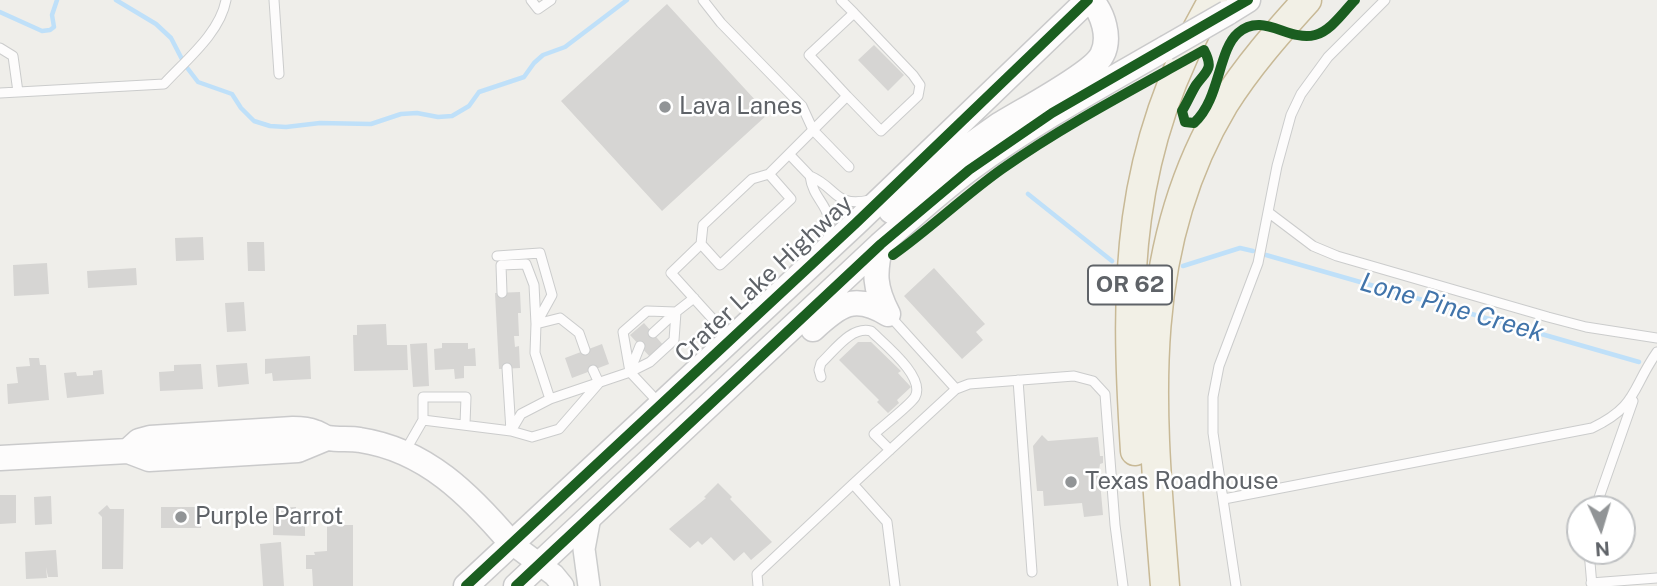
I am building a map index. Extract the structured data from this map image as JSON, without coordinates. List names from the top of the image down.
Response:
{
  "streets": {
    "highway": ["OR 62"],
    "main road": ["Crater Lake Highway"]
  },
  "water": ["Lone Pine Creek"],
  "places": ["Lava Lanes", "Texas Roadhouse", "Purple Parrot"],
  "north": "bottom"
}
